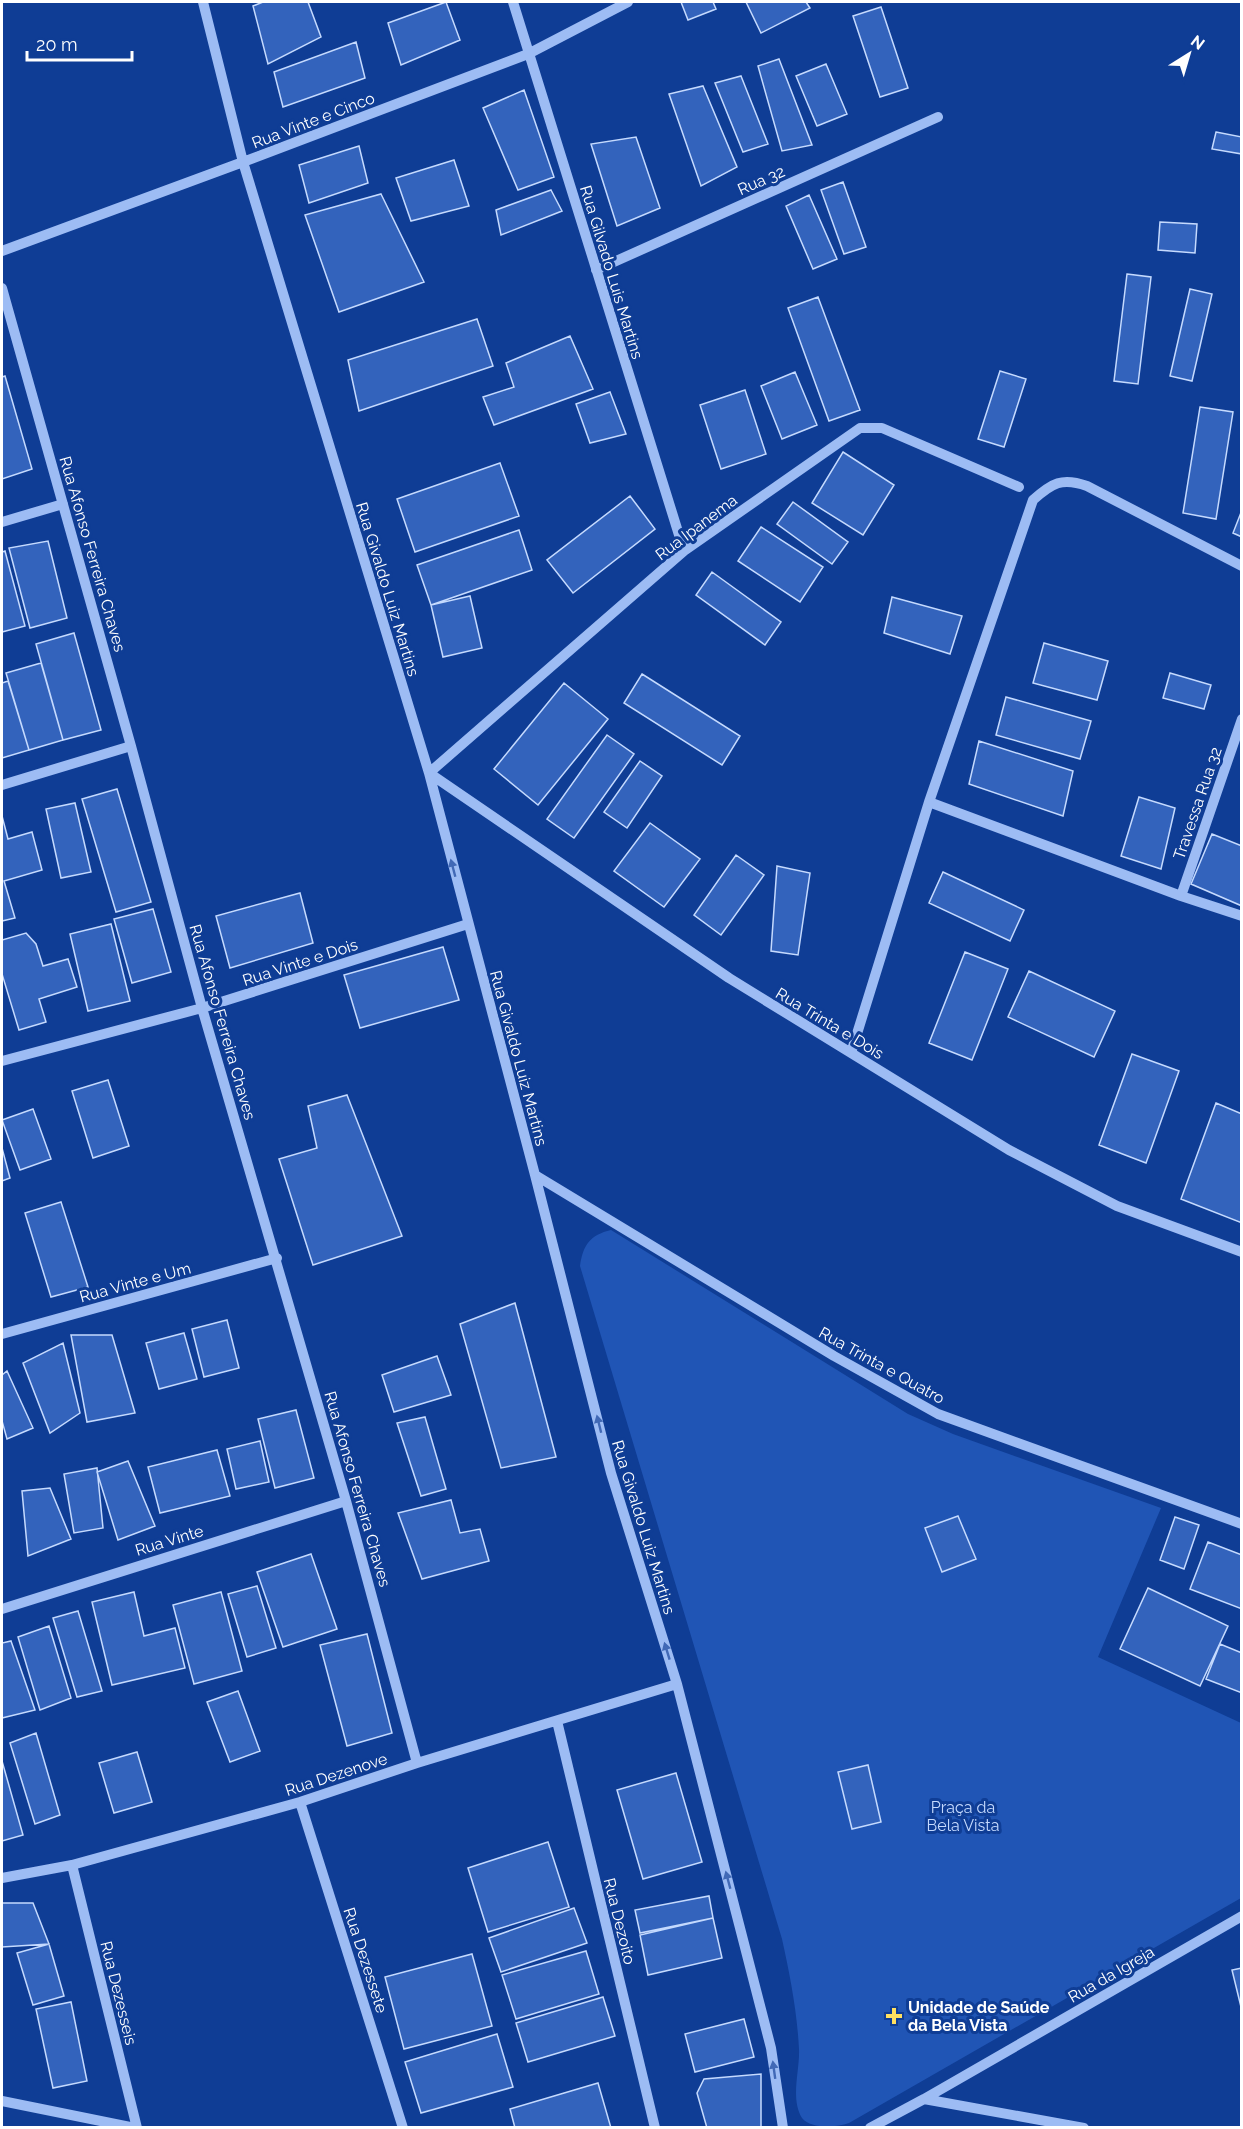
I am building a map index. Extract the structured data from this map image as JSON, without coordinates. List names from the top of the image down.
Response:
{
  "streets": {
    "street": [
      "Rua Vinte e Cinco",
      "Rua 32",
      "Rua Gilvado Luis Martins",
      "Rua Ipanema",
      "Rua Afonso Ferreira Chaves",
      "Rua Givaldo Luiz Martins",
      "Travessa Rua 32",
      "Rua Vinte e Dois",
      "Rua Trinta e Dois",
      "Rua Vinte e Um",
      "Rua Trinta e Quatro",
      "Rua Vinte",
      "Rua Dezenove",
      "Rua Dezoito",
      "Rua Dezessete",
      "Rua da Igreja",
      "Rua Dezesseis"
    ]
  },
  "crossings": [
    ["Rua Vinte e Cinco", "Rua Gilvado Luis Martins"],
    ["Rua Vinte e Cinco", "Rua Givaldo Luiz Martins"],
    ["Rua 32", "Rua Gilvado Luis Martins"],
    ["Rua Gilvado Luis Martins", "Rua Ipanema"],
    ["Rua Ipanema", "Rua Givaldo Luiz Martins"],
    ["Rua Ipanema", "Rua Trinta e Dois"],
    ["Rua Afonso Ferreira Chaves", "Rua Vinte e Dois"],
    ["Rua Afonso Ferreira Chaves", "Rua Vinte e Um"],
    ["Rua Afonso Ferreira Chaves", "Rua Vinte"],
    ["Rua Afonso Ferreira Chaves", "Rua Dezenove"],
    ["Rua Givaldo Luiz Martins", "Rua Vinte e Dois"],
    ["Rua Givaldo Luiz Martins", "Rua Trinta e Dois"],
    ["Rua Givaldo Luiz Martins", "Rua Trinta e Quatro"],
    ["Rua Givaldo Luiz Martins", "Rua Dezenove"],
    ["Rua Dezenove", "Rua Dezoito"],
    ["Rua Dezenove", "Rua Dezessete"],
    ["Rua Dezenove", "Rua Dezesseis"]
  ],
  "one_way": ["Rua Givaldo Luiz Martins"],
  "parks": ["Praça da Bela Vista"],
  "places": {
    "health": ["Unidade de Saúde da Bela Vista"]
  },
  "scale_bar": "20 m",
  "north": "top right"
}
